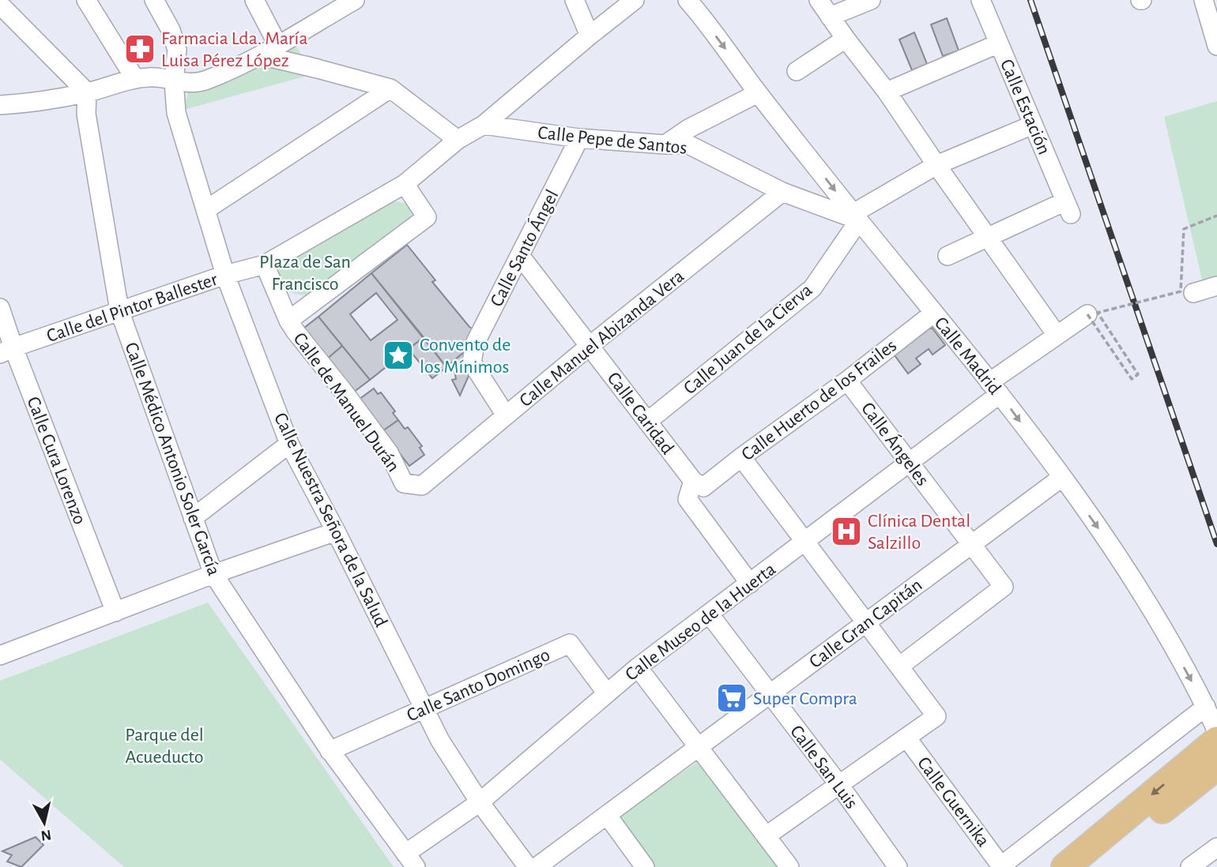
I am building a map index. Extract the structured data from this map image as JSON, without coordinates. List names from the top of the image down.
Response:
{
  "streets": {
    "street": [
      "Calle Estación",
      "Calle Pepe de Santos",
      "Calle Santo Ángel",
      "Calle del Pintor Ballester",
      "Calle Manuel Abizanda Vera",
      "Calle Juan de la Cierva",
      "Calle Madrid",
      "Calle Huerto de los Frailes",
      "Calle de Manuel Durán",
      "Calle Caridad",
      "Calle Ángeles",
      "Calle Médico Antonio Soler García",
      "Calle Cura Lorenzo",
      "Calle Nuestra Señora de la Salud",
      "Calle Museo de la Huerta",
      "Calle Gran Capitán",
      "Calle Santo Domingo",
      "Calle San Luis",
      "Calle Guernika"
    ]
  },
  "crossings": [
    ["Calle Pepe de Santos", "Calle Santo Ángel"],
    ["Calle Pepe de Santos", "Calle Manuel Abizanda Vera"],
    ["Calle Pepe de Santos", "Calle Juan de la Cierva"],
    ["Calle Pepe de Santos", "Calle Madrid"],
    ["Calle Santo Ángel", "Calle Manuel Abizanda Vera"],
    ["Calle Santo Ángel", "Calle Caridad"],
    ["Calle del Pintor Ballester", "Calle de Manuel Durán"],
    ["Calle del Pintor Ballester", "Calle Médico Antonio Soler García"],
    ["Calle del Pintor Ballester", "Calle Cura Lorenzo"],
    ["Calle del Pintor Ballester", "Calle Nuestra Señora de la Salud"],
    ["Calle Manuel Abizanda Vera", "Calle de Manuel Durán"],
    ["Calle Manuel Abizanda Vera", "Calle Caridad"],
    ["Calle Juan de la Cierva", "Calle Madrid"],
    ["Calle Juan de la Cierva", "Calle Caridad"],
    ["Calle Madrid", "Calle Huerto de los Frailes"],
    ["Calle Madrid", "Calle Museo de la Huerta"],
    ["Calle Madrid", "Calle Gran Capitán"],
    ["Calle Huerto de los Frailes", "Calle Caridad"],
    ["Calle Huerto de los Frailes", "Calle Ángeles"],
    ["Calle Ángeles", "Calle Museo de la Huerta"],
    ["Calle Ángeles", "Calle Gran Capitán"],
    ["Calle Médico Antonio Soler García", "Calle Museo de la Huerta"],
    ["Calle Médico Antonio Soler García", "Calle Santo Domingo"],
    ["Calle Nuestra Señora de la Salud", "Calle Museo de la Huerta"],
    ["Calle Nuestra Señora de la Salud", "Calle Santo Domingo"],
    ["Calle Museo de la Huerta", "Calle Santo Domingo"],
    ["Calle Museo de la Huerta", "Calle San Luis"],
    ["Calle Gran Capitán", "Calle San Luis"]
  ],
  "one_way": ["Calle Madrid"],
  "parks": ["Plaza de San Francisco", "Parque del Acueducto"],
  "places": {
    "pharmacy": ["Farmacia Lda. María Luisa Pérez López"],
    "place": ["Convento de los Mínimos"],
    "hospital": ["Clínica Dental Salzillo"],
    "supermarket": ["Super Compra"]
  },
  "north": "bottom"
}
